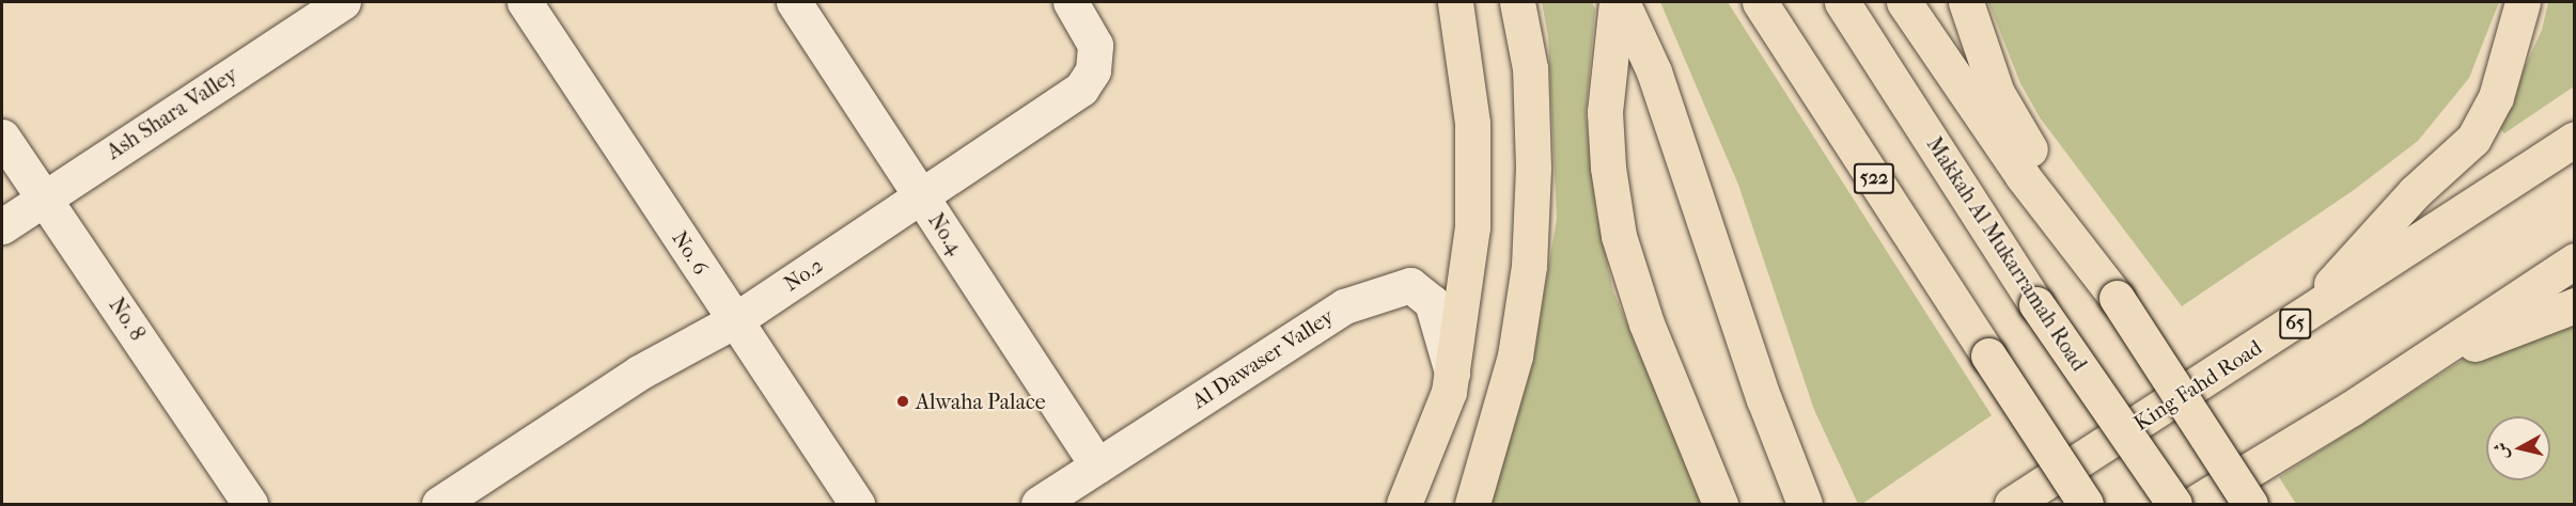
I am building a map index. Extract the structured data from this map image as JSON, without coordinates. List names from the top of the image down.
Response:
{
  "streets": {
    "main road": [
      "522",
      "Makkah Al Mukarramah Road",
      "65",
      "King Fahd Road"
    ],
    "street": [
      "Ash Shara Valley",
      "No.4",
      "No. 6",
      "No.2",
      "No. 8",
      "Al Dawaser Valley"
    ]
  },
  "crossings": [
    ["Ash Shara Valley", "No. 8"],
    ["No.4", "No.2"],
    ["No.4", "Al Dawaser Valley"],
    ["No. 6", "No.2"]
  ],
  "places": ["Alwaha Palace"],
  "north": "left"
}
